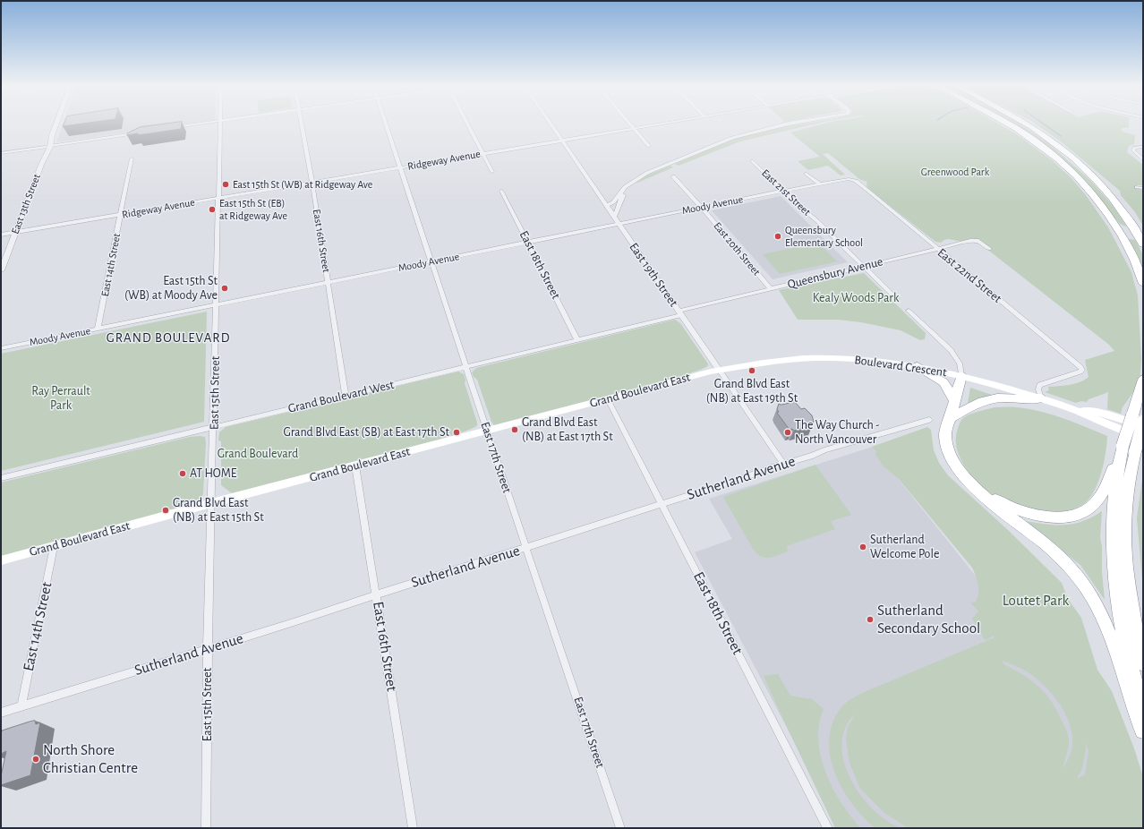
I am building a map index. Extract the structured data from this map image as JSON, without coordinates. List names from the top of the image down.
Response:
{
  "streets": {
    "main road": ["Boulevard Crescent", "Grand Boulevard East"],
    "street": [
      "Ridgeway Avenue",
      "East 21st Street",
      "East 13th Street",
      "Moody Avenue",
      "East 16th Street",
      "East 20th Street",
      "East 14th Street",
      "East 18th Street",
      "Queensbury Avenue",
      "East 19th Street",
      "East 22nd Street",
      "East 15th Street",
      "Grand Boulevard West",
      "East 17th Street",
      "Sutherland Avenue"
    ]
  },
  "crossings": [
    ["Ridgeway Avenue", "East 13th Street"],
    ["Ridgeway Avenue", "East 16th Street"],
    ["Ridgeway Avenue", "East 14th Street"],
    ["Ridgeway Avenue", "East 19th Street"],
    ["Ridgeway Avenue", "East 15th Street"],
    ["Ridgeway Avenue", "East 17th Street"],
    ["East 21st Street", "Moody Avenue"],
    ["East 21st Street", "Queensbury Avenue"],
    ["Moody Avenue", "East 16th Street"],
    ["Moody Avenue", "East 20th Street"],
    ["Moody Avenue", "East 14th Street"],
    ["Moody Avenue", "East 18th Street"],
    ["Moody Avenue", "East 19th Street"],
    ["Moody Avenue", "East 22nd Street"],
    ["Moody Avenue", "East 15th Street"],
    ["Moody Avenue", "East 17th Street"],
    ["East 16th Street", "Grand Boulevard East"],
    ["East 16th Street", "Grand Boulevard West"],
    ["East 16th Street", "Sutherland Avenue"],
    ["East 20th Street", "Queensbury Avenue"],
    ["East 14th Street", "Grand Boulevard East"],
    ["East 14th Street", "Sutherland Avenue"],
    ["East 18th Street", "Grand Boulevard East"],
    ["East 18th Street", "Grand Boulevard West"],
    ["East 18th Street", "Sutherland Avenue"],
    ["Queensbury Avenue", "East 19th Street"],
    ["Queensbury Avenue", "East 22nd Street"],
    ["Queensbury Avenue", "Grand Boulevard West"],
    ["East 19th Street", "Boulevard Crescent"],
    ["East 19th Street", "Grand Boulevard East"],
    ["East 19th Street", "Grand Boulevard West"],
    ["East 19th Street", "Sutherland Avenue"],
    ["East 22nd Street", "Boulevard Crescent"],
    ["Boulevard Crescent", "Grand Boulevard East"],
    ["Grand Boulevard East", "East 15th Street"],
    ["Grand Boulevard East", "East 17th Street"],
    ["East 15th Street", "Grand Boulevard West"],
    ["East 15th Street", "Sutherland Avenue"],
    ["Grand Boulevard West", "East 17th Street"],
    ["East 17th Street", "Sutherland Avenue"]
  ],
  "districts": ["GRAND BOULEVARD"],
  "parks": [
    "Greenwood Park",
    "Kealy Woods Park",
    "Ray Perrault Park",
    "Grand Boulevard",
    "Loutet Park"
  ],
  "places": [
    "East 15th St (WB) at Ridgeway Ave",
    "East 15th St (EB) at Ridgeway Ave",
    "Queensbury Elementary School",
    "East 15th St (WB) at Moody Ave",
    "Grand Blvd East (NB) at East 19th St",
    "Grand Blvd East (NB) at East 17th St",
    "Grand Blvd East (SB) at East 17th St",
    "The Way Church - North Vancouver",
    "AT HOME",
    "Grand Blvd East (NB) at East 15th St",
    "Sutherland Welcome Pole",
    "Sutherland Secondary School",
    "North Shore Christian Centre"
  ]
}
